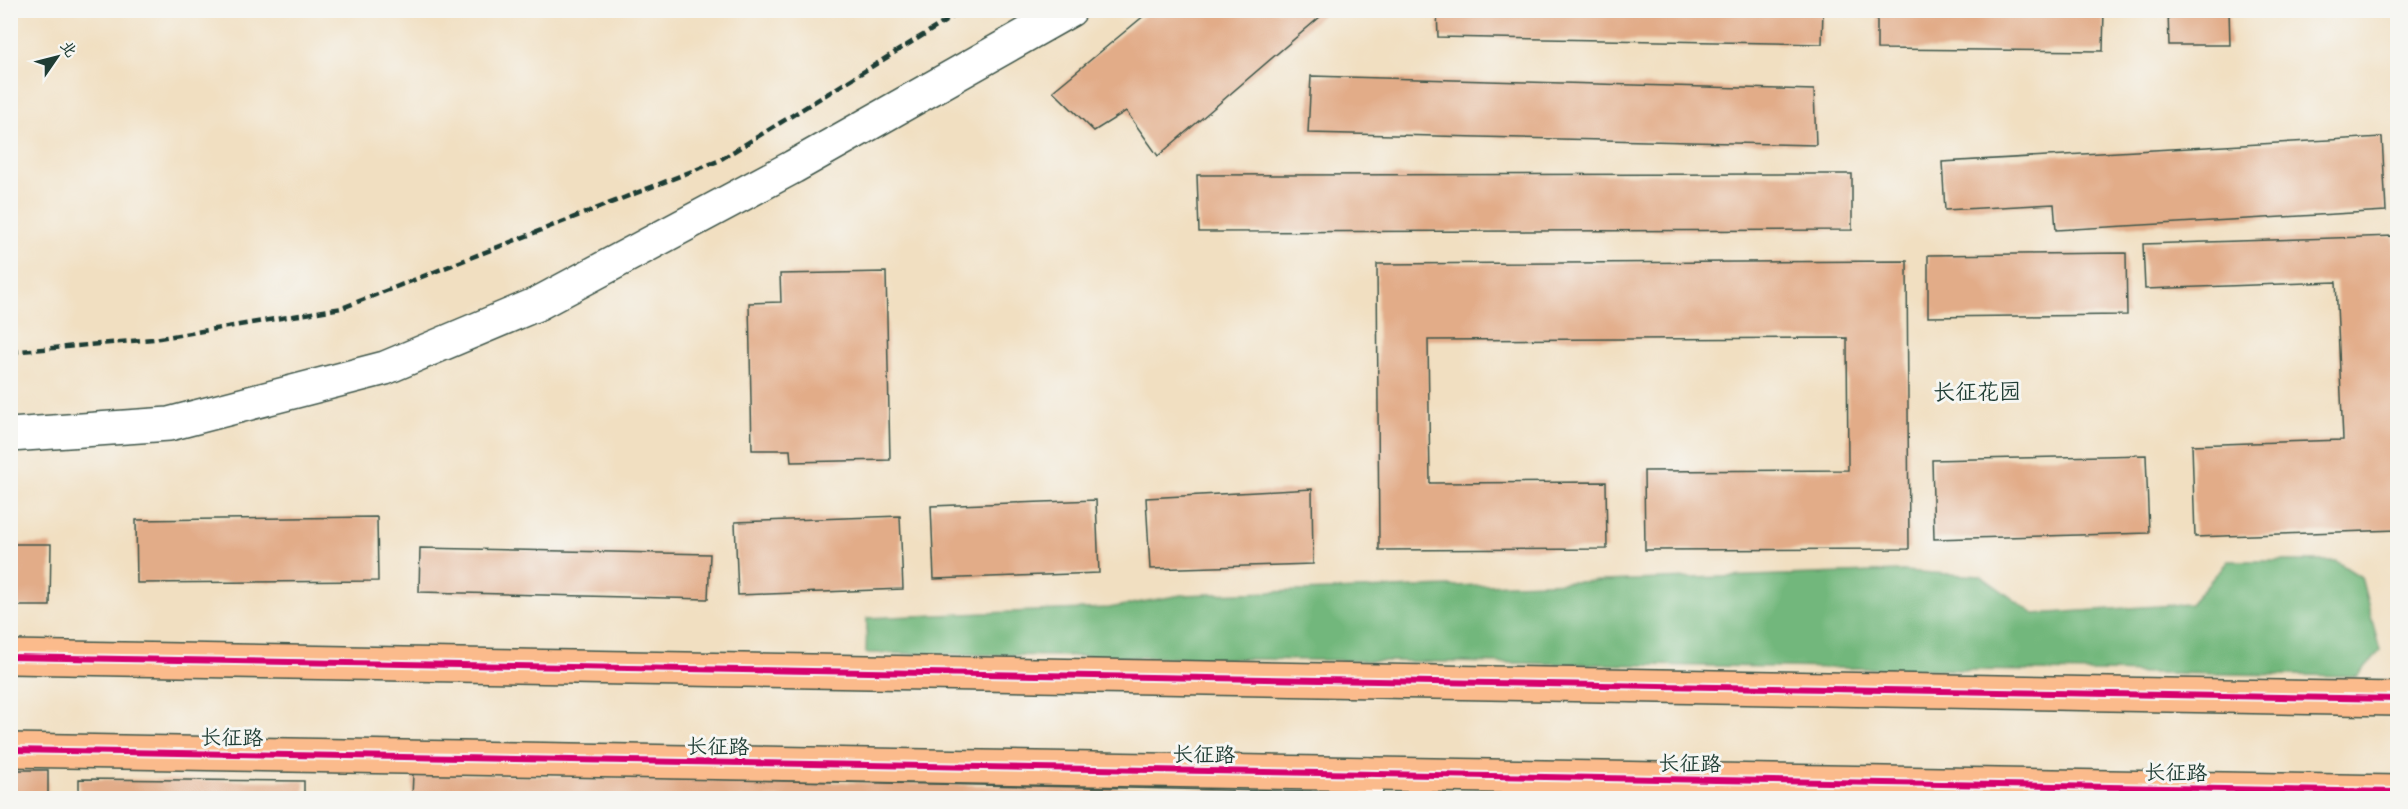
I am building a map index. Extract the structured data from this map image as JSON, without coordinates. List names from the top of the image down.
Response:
{
  "streets": {
    "main road": ["长征路"]
  },
  "districts": ["长征花园"],
  "north": "top right"
}
